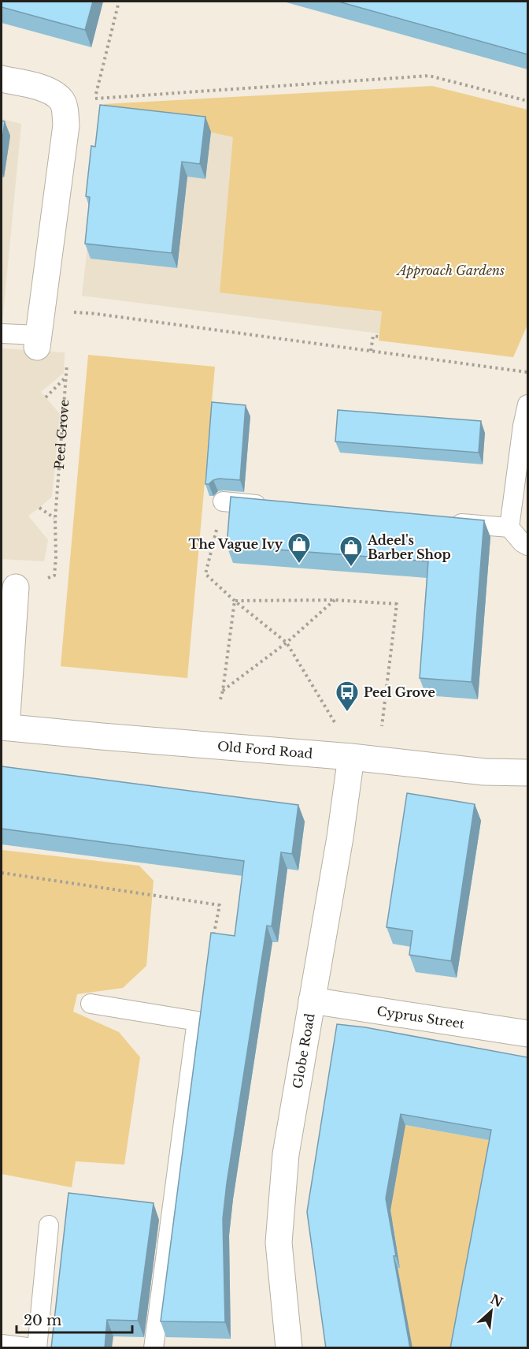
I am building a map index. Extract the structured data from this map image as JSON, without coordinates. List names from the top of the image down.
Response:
{
  "streets": {
    "street": ["Old Ford Road", "Cyprus Street", "Globe Road"],
    "path": ["Peel Grove"]
  },
  "crossings": [
    ["Old Ford Road", "Globe Road"],
    ["Cyprus Street", "Globe Road"]
  ],
  "parks": ["Approach Gardens"],
  "places": {
    "shop": ["The Vague Ivy", "Adeel's Barber Shop"],
    "bus stop": ["Peel Grove"]
  },
  "scale_bar": "20 m",
  "north": "top right"
}
